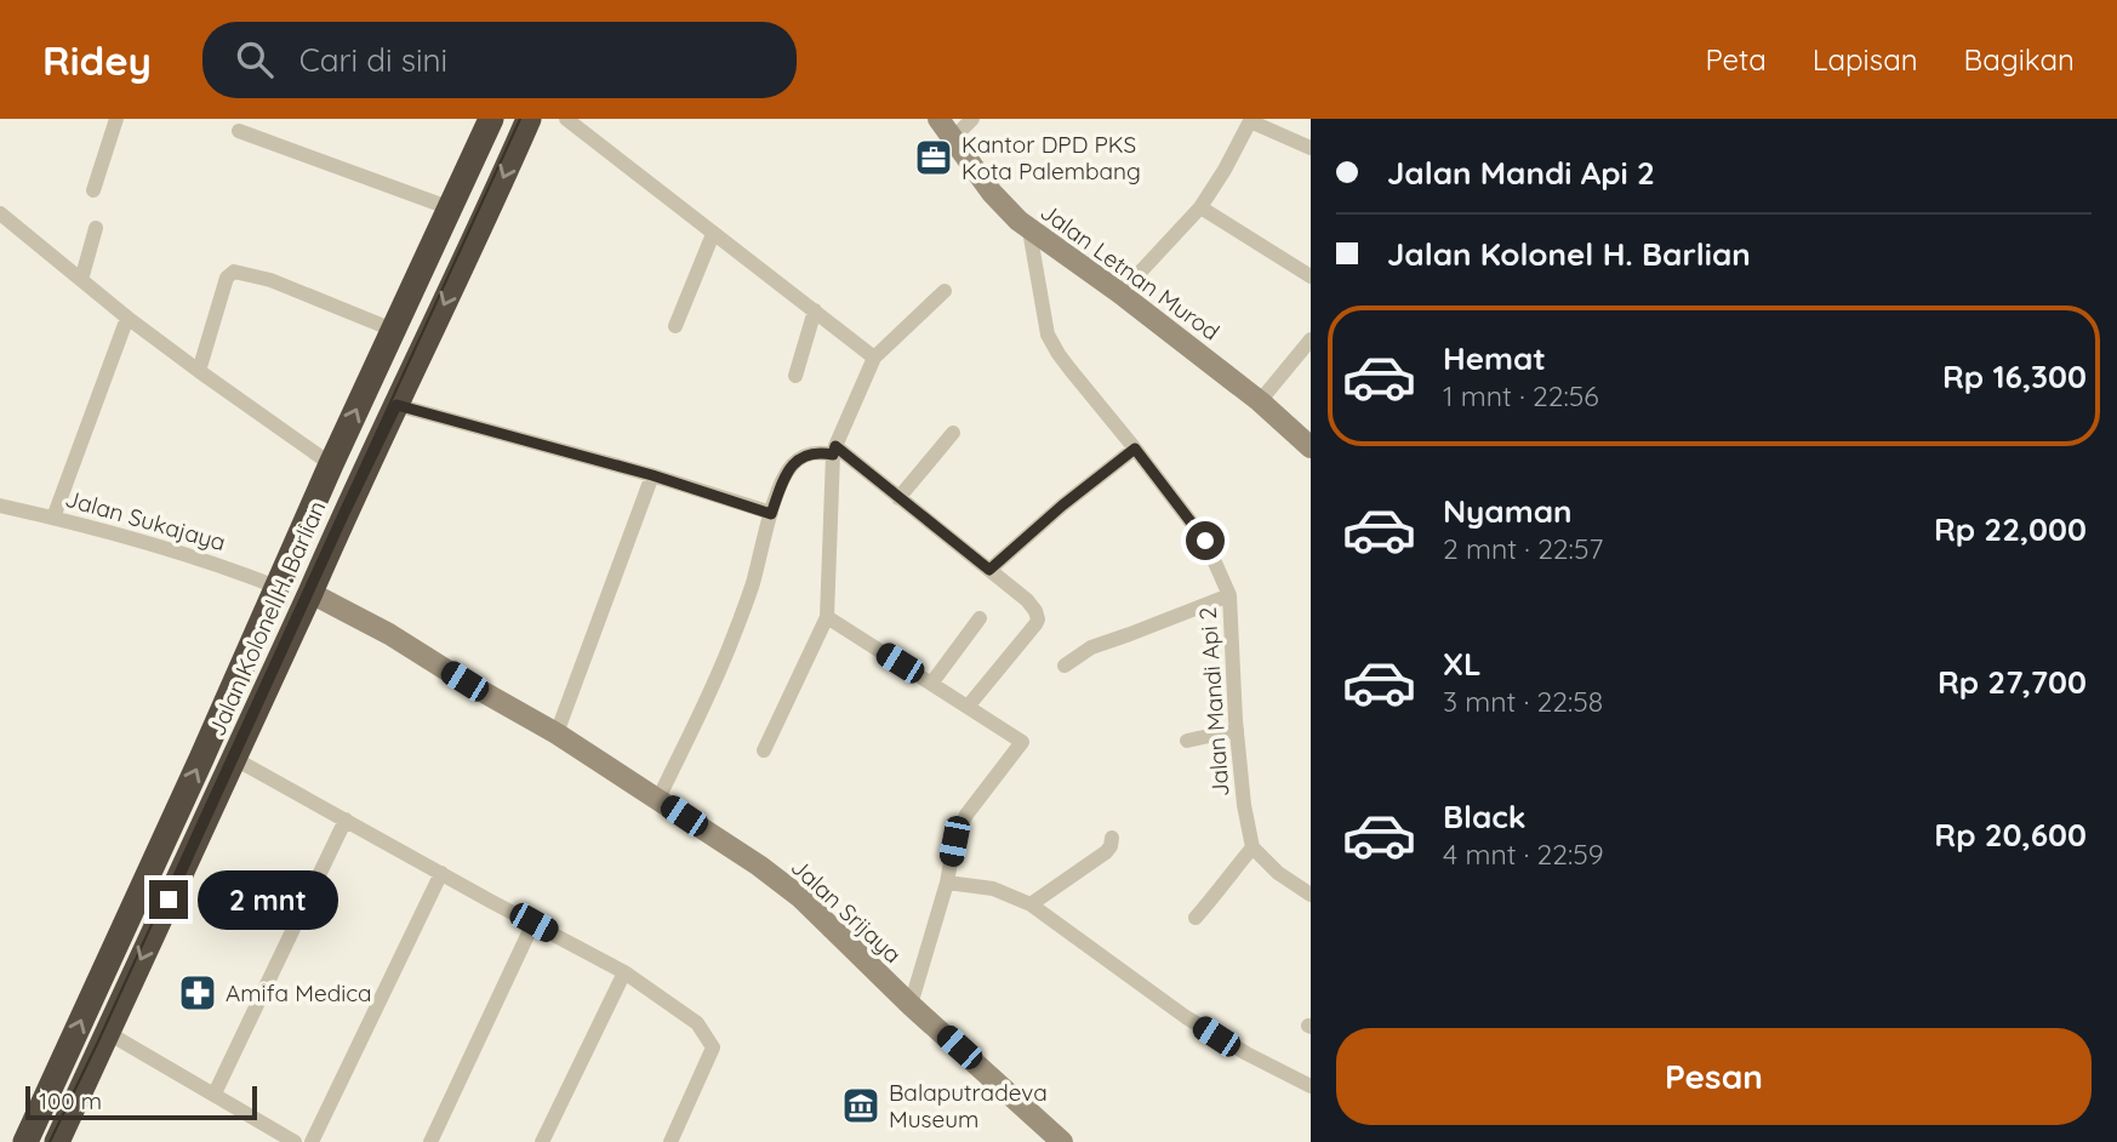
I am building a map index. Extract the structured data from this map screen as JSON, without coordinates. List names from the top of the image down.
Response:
{
  "streets": {
    "highway": ["Jalan Kolonel H. Barlian"],
    "street": [
      "Jalan Letnan Murod",
      "Jalan Sukajaya",
      "Jalan Mandi Api 2",
      "Jalan Srijaya"
    ]
  },
  "crossings": [
    ["Jalan Letnan Murod", "Jalan Mandi Api 2"],
    ["Jalan Sukajaya", "Jalan Kolonel H. Barlian"],
    ["Jalan Kolonel H. Barlian", "Jalan Srijaya"]
  ],
  "places": {
    "office": ["Kantor DPD PKS Kota Palembang"],
    "pharmacy": ["Amifa Medica"],
    "museum": ["Balaputradeva Museum"]
  },
  "scale_bar": "100 m",
  "page": {
    "header": "Ridey",
    "search": "Cari di sini",
    "nav": ["Peta", "Lapisan", "Bagikan"],
    "banner": ["Jalan Mandi Api 2", "Jalan Kolonel H. Barlian"],
    "list": [
      {
        "name": "Hemat",
        "note": "1 mnt · 22:56",
        "value": "Rp 16,300"
      },
      {
        "name": "Nyaman",
        "note": "2 mnt · 22:57",
        "value": "Rp 22,000"
      },
      {
        "name": "XL",
        "note": "3 mnt · 22:58",
        "value": "Rp 27,700"
      },
      {
        "name": "Black",
        "note": "4 mnt · 22:59",
        "value": "Rp 20,600"
      }
    ],
    "bubble": "2 mnt",
    "buttons": "Pesan",
    "scale": "100 m"
  }
}
